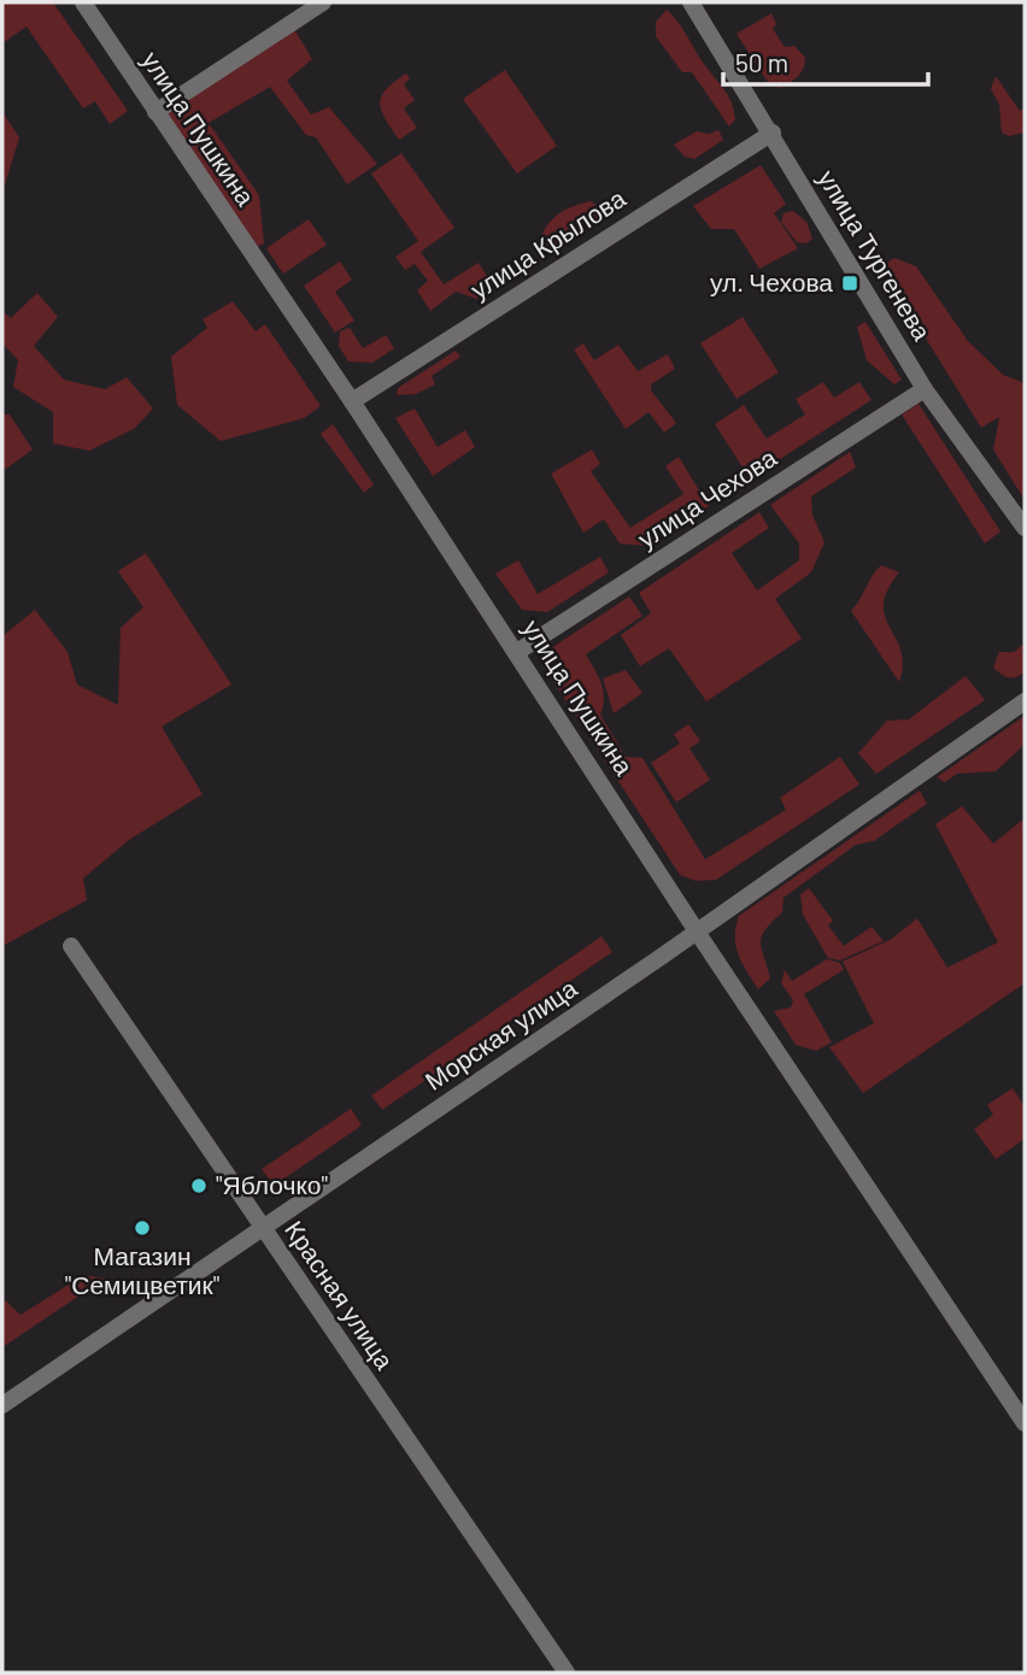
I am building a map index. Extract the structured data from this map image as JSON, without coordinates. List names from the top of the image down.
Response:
{
  "streets": {
    "street": [
      "улица Пушкина",
      "улица Крылова",
      "улица Тургенева",
      "улица Чехова",
      "Морская улица",
      "Красная улица"
    ]
  },
  "crossings": [
    ["улица Пушкина", "улица Крылова"],
    ["улица Пушкина", "улица Чехова"],
    ["улица Пушкина", "Морская улица"],
    ["улица Крылова", "улица Тургенева"],
    ["улица Тургенева", "улица Чехова"],
    ["Морская улица", "Красная улица"]
  ],
  "places": {
    "transit": ["ул. Чехова"],
    "other": ["\"Яблочко\"", "Магазин \"Семицветик\""]
  },
  "scale_bar": "50 m"
}
